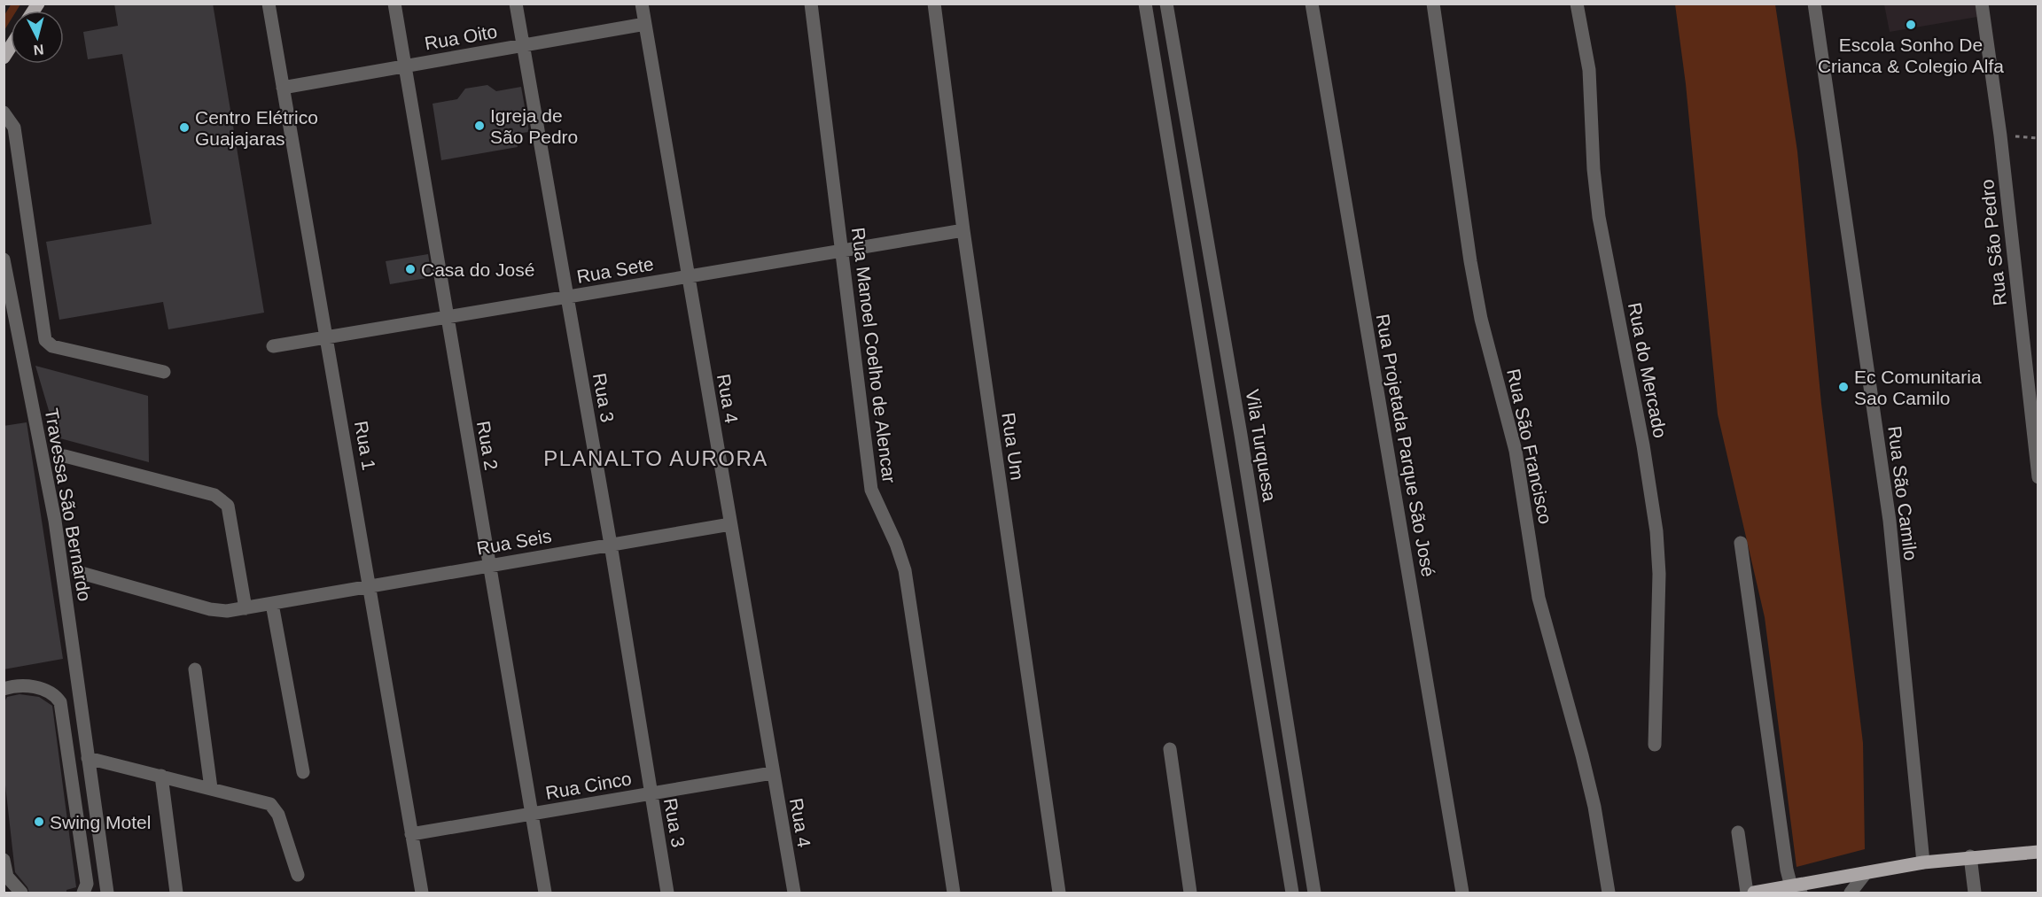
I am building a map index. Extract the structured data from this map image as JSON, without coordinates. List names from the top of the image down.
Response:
{
  "streets": {
    "street": [
      "Rua Oito",
      "Rua São Pedro",
      "Rua Sete",
      "Rua Manoel Coelho de Alencar",
      "Rua do Mercado",
      "Rua 3",
      "Rua 4",
      "Rua 1",
      "Rua 2",
      "Vila Turquesa",
      "Rua Projetada Parque São José",
      "Rua Um",
      "Rua São Francisco",
      "Rua São Camilo",
      "Travessa São Bernardo",
      "Rua Seis",
      "Rua Cinco"
    ]
  },
  "crossings": [
    ["Rua Oito", "Rua 3"],
    ["Rua Oito", "Rua 4"],
    ["Rua Oito", "Rua 1"],
    ["Rua Oito", "Rua 2"],
    ["Rua Sete", "Rua Manoel Coelho de Alencar"],
    ["Rua Sete", "Rua 3"],
    ["Rua Sete", "Rua 4"],
    ["Rua Sete", "Rua 1"],
    ["Rua Sete", "Rua 2"],
    ["Rua Sete", "Rua Um"],
    ["Rua 3", "Rua Seis"],
    ["Rua 3", "Rua Cinco"],
    ["Rua 4", "Rua Seis"],
    ["Rua 4", "Rua Cinco"],
    ["Rua 1", "Rua Seis"],
    ["Rua 1", "Rua Cinco"],
    ["Rua 2", "Rua Seis"],
    ["Rua 2", "Rua Cinco"]
  ],
  "districts": ["PLANALTO AURORA"],
  "places": [
    "Escola Sonho De Crianca & Colegio Alfa",
    "Igreja de São Pedro",
    "Centro Elétrico Guajajaras",
    "Casa do José",
    "Ec Comunitaria Sao Camilo",
    "Swing Motel"
  ],
  "north": "bottom"
}
